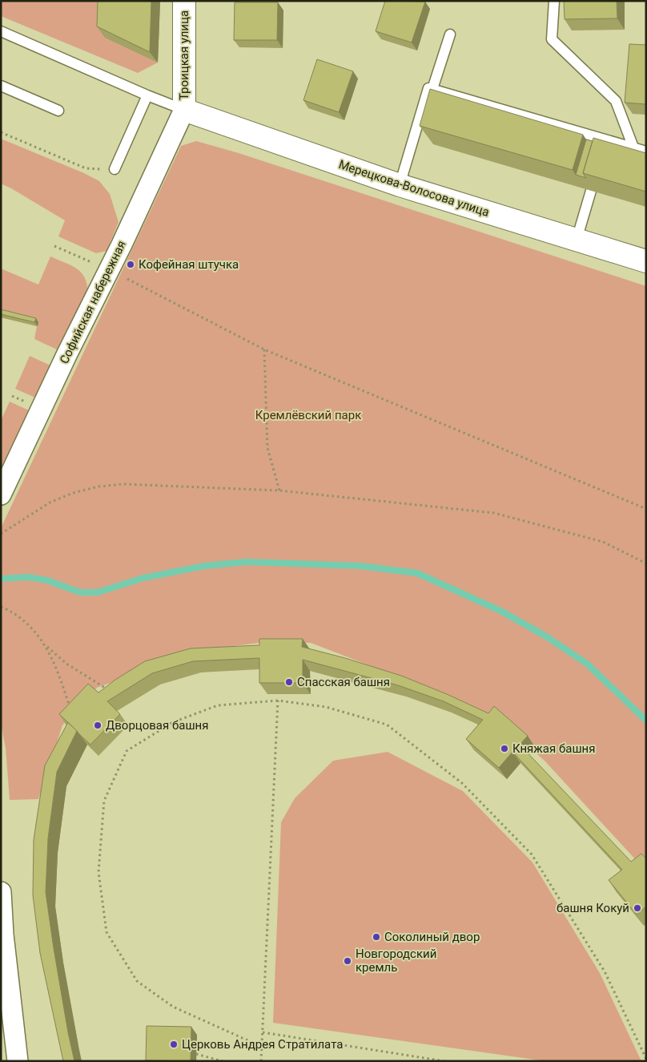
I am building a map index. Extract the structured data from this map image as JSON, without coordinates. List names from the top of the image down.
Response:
{
  "streets": {
    "main road": ["Троицкая улица", "Мерецкова-Волосова улица"],
    "street": ["Софийская набережная"]
  },
  "crossings": [
    ["Троицкая улица", "Мерецкова-Волосова улица"],
    ["Троицкая улица", "Софийская набережная"],
    ["Мерецкова-Волосова улица", "Софийская набережная"]
  ],
  "parks": ["Кремлёвский парк"],
  "places": [
    "Кофейная штучка",
    "Спасская башня",
    "Дворцовая башня",
    "Княжая башня",
    "башня Кокуй",
    "Соколиный двор",
    "Новгородский кремль",
    "Церковь Андрея Стратилата"
  ]
}
